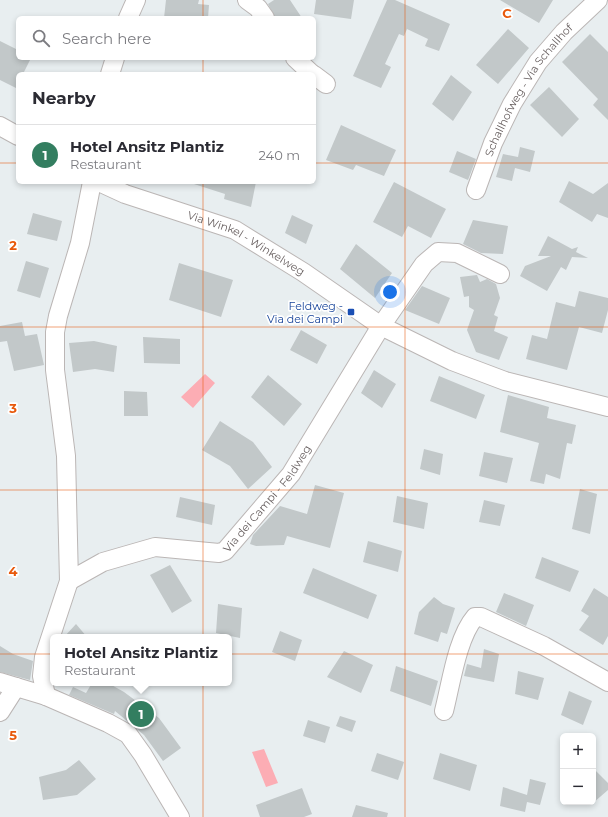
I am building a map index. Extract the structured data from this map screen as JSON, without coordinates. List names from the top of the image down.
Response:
{
  "streets": {
    "street": ["Schallhofweg - Via Schallhof", "Via Winkel - Winkelweg", "Via dei Campi - Feldweg"]
  },
  "crossings": [
    ["Via Winkel - Winkelweg", "Via dei Campi - Feldweg"]
  ],
  "places": {
    "transit": ["Feldweg - Via dei Campi"]
  },
  "page": {
    "search": "Search here",
    "heading": "Nearby",
    "list": [
      {
        "mark": "1",
        "name": "Hotel Ansitz Plantiz",
        "note": "Restaurant",
        "value": "240 m"
      }
    ],
    "popup": ["Hotel Ansitz Plantiz", "Restaurant"],
    "pins": "1",
    "map_buttons": ["+", "−"]
  },
  "grid": {
    "columns": ["C"],
    "rows": [
      "2",
      "3",
      "4",
      "5"
    ]
  }
}
